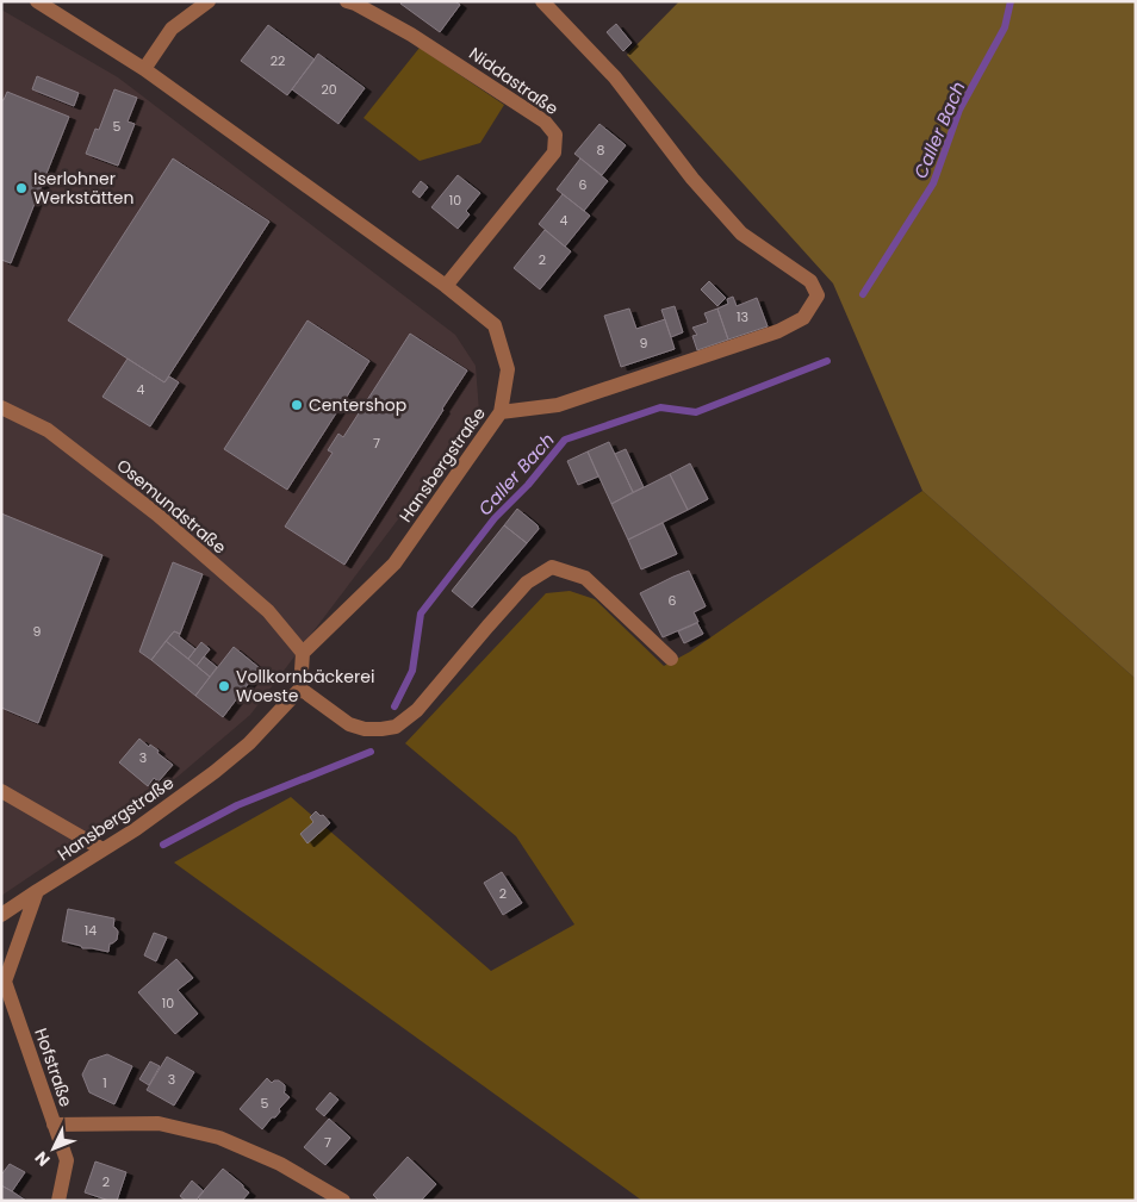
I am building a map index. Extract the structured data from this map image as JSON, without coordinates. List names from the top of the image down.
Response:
{
  "streets": {
    "street": [
      "Niddastraße",
      "Hansbergstraße",
      "Osemundstraße",
      "Hofstraße"
    ]
  },
  "crossings": [
    ["Hansbergstraße", "Osemundstraße"],
    ["Hansbergstraße", "Hofstraße"]
  ],
  "water": ["Caller Bach"],
  "places": ["Iserlohner Werkstätten", "Centershop", "Vollkornbäckerei Woeste"],
  "house_numbers": [
    "22",
    "20",
    "5",
    "8",
    "6",
    "10",
    "4",
    "2",
    "13",
    "9",
    "4",
    "7",
    "6",
    "9",
    "3",
    "2",
    "14",
    "10",
    "3",
    "1",
    "5",
    "7",
    "2"
  ],
  "north": "bottom left"
}
